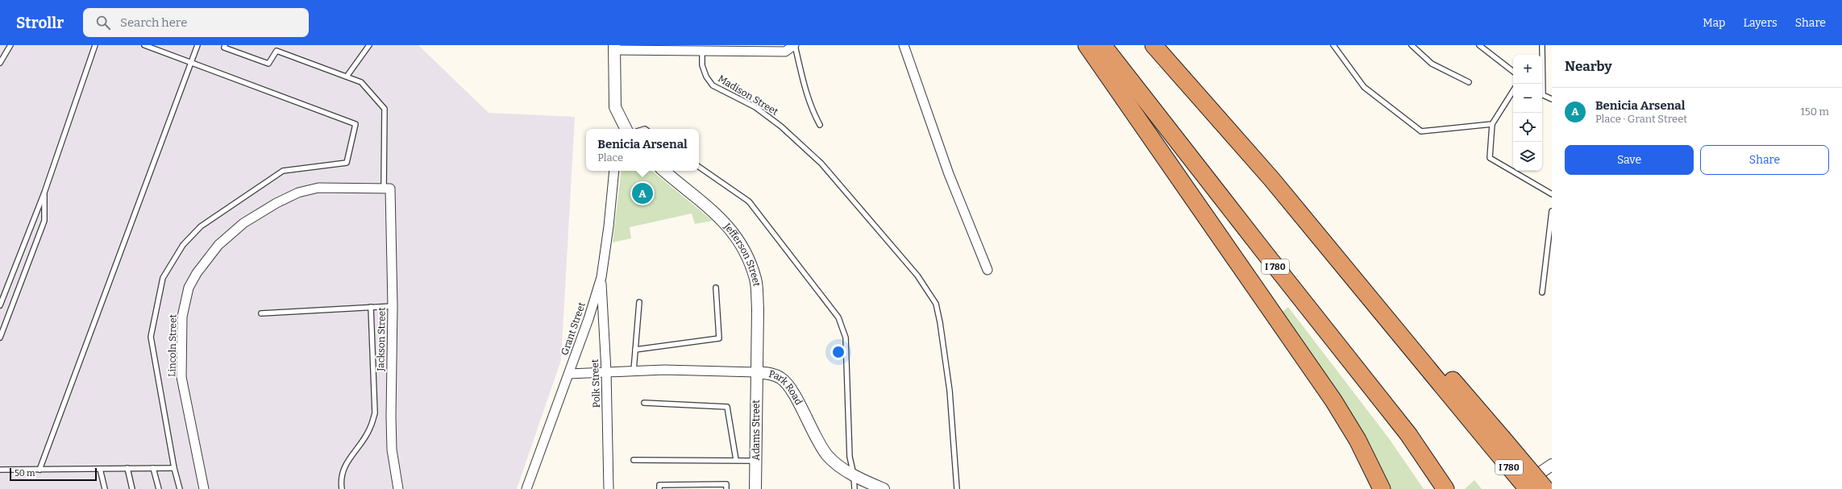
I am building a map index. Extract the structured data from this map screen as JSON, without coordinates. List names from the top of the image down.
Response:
{
  "streets": {
    "highway": ["I 780"],
    "street": [
      "Jefferson Street",
      "Grant Street",
      "Jackson Street",
      "Lincoln Street",
      "Polk Street",
      "Park Road",
      "Adams Street"
    ],
    "lane": ["Madison Street"]
  },
  "crossings": [
    ["Jefferson Street", "Park Road"],
    ["Jefferson Street", "Adams Street"],
    ["Grant Street", "Polk Street"],
    ["Grant Street", "Park Road"],
    ["Jackson Street", "Lincoln Street"],
    ["Polk Street", "Park Road"],
    ["Park Road", "Adams Street"]
  ],
  "scale_bar": "50 m",
  "page": {
    "header": "Strollr",
    "search": "Search here",
    "nav": ["Map", "Layers", "Share"],
    "heading": "Nearby",
    "map_buttons": ["+", "−"],
    "list": [
      {
        "mark": "A",
        "name": "Benicia Arsenal",
        "note": "Place · Grant Street",
        "value": "150 m"
      }
    ],
    "popup": ["Benicia Arsenal", "Place"],
    "buttons": ["Save", "Share"],
    "pins": "A",
    "scale": "50 m"
  }
}
